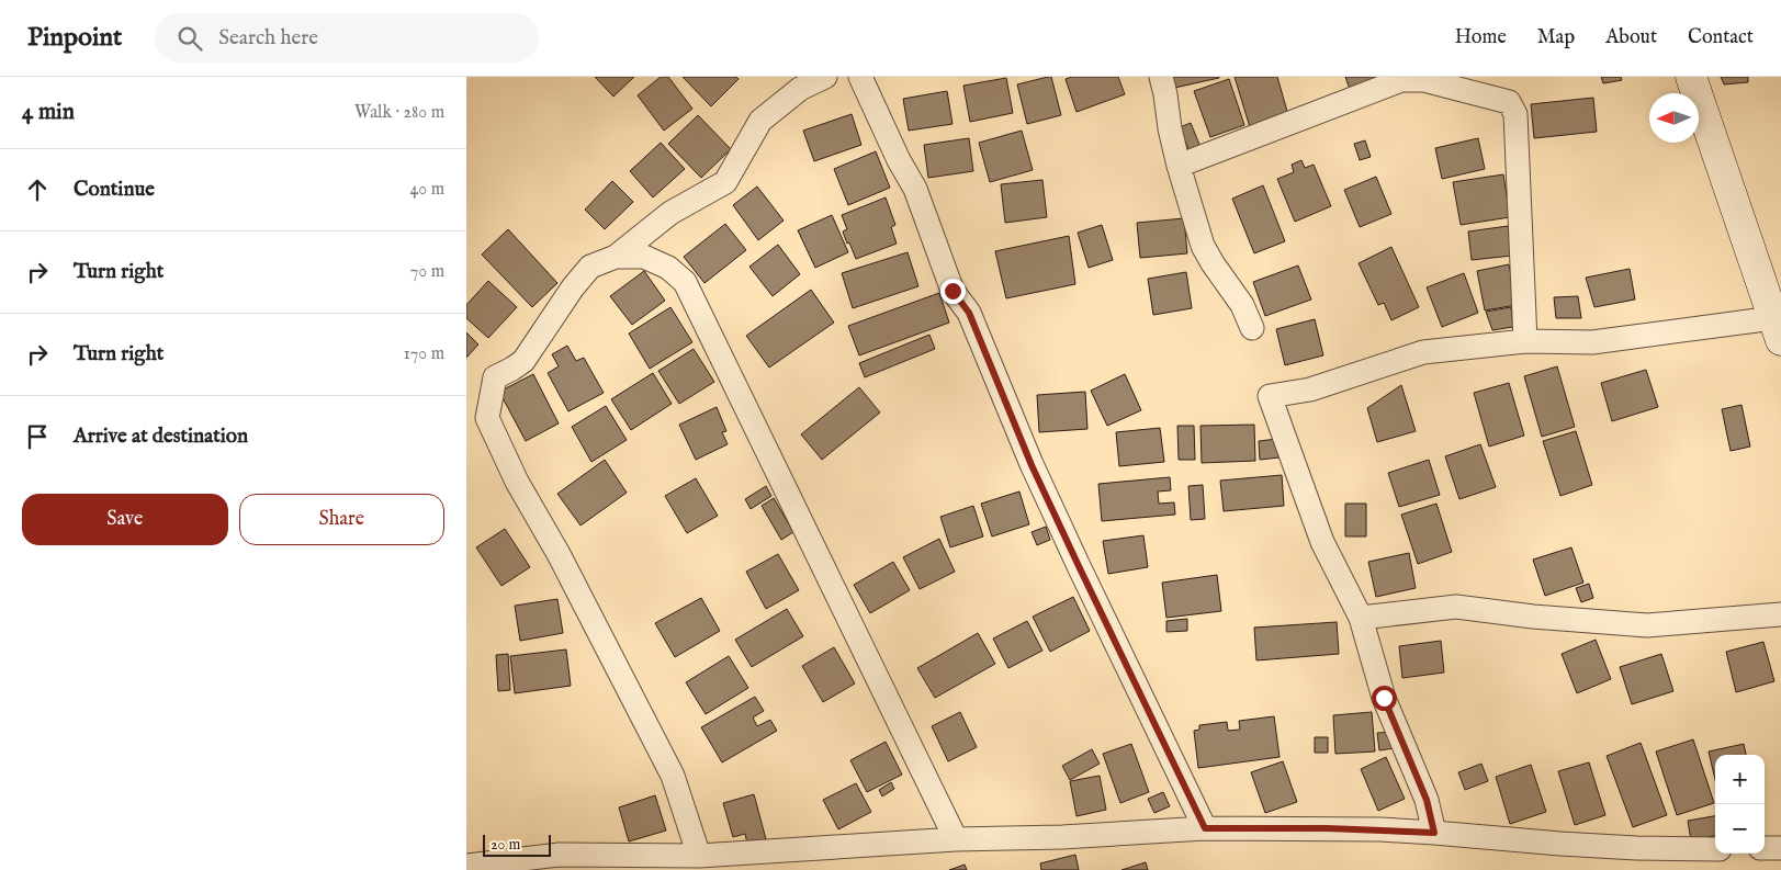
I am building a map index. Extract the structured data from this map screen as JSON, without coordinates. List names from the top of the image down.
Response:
{
  "scale_bar": "20 m",
  "north": "left",
  "page": {
    "header": "Pinpoint",
    "search": "Search here",
    "nav": [
      "Home",
      "Map",
      "About",
      "Contact"
    ],
    "heading": ["4 min", "Walk · 280 m"],
    "list": [
      ["Continue", "40 m"],
      ["Turn right", "70 m"],
      ["Turn right", "170 m"],
      "Arrive at destination"
    ],
    "buttons": ["Save", "Share"],
    "map_buttons": ["+", "−"],
    "scale": "20 m"
  }
}
